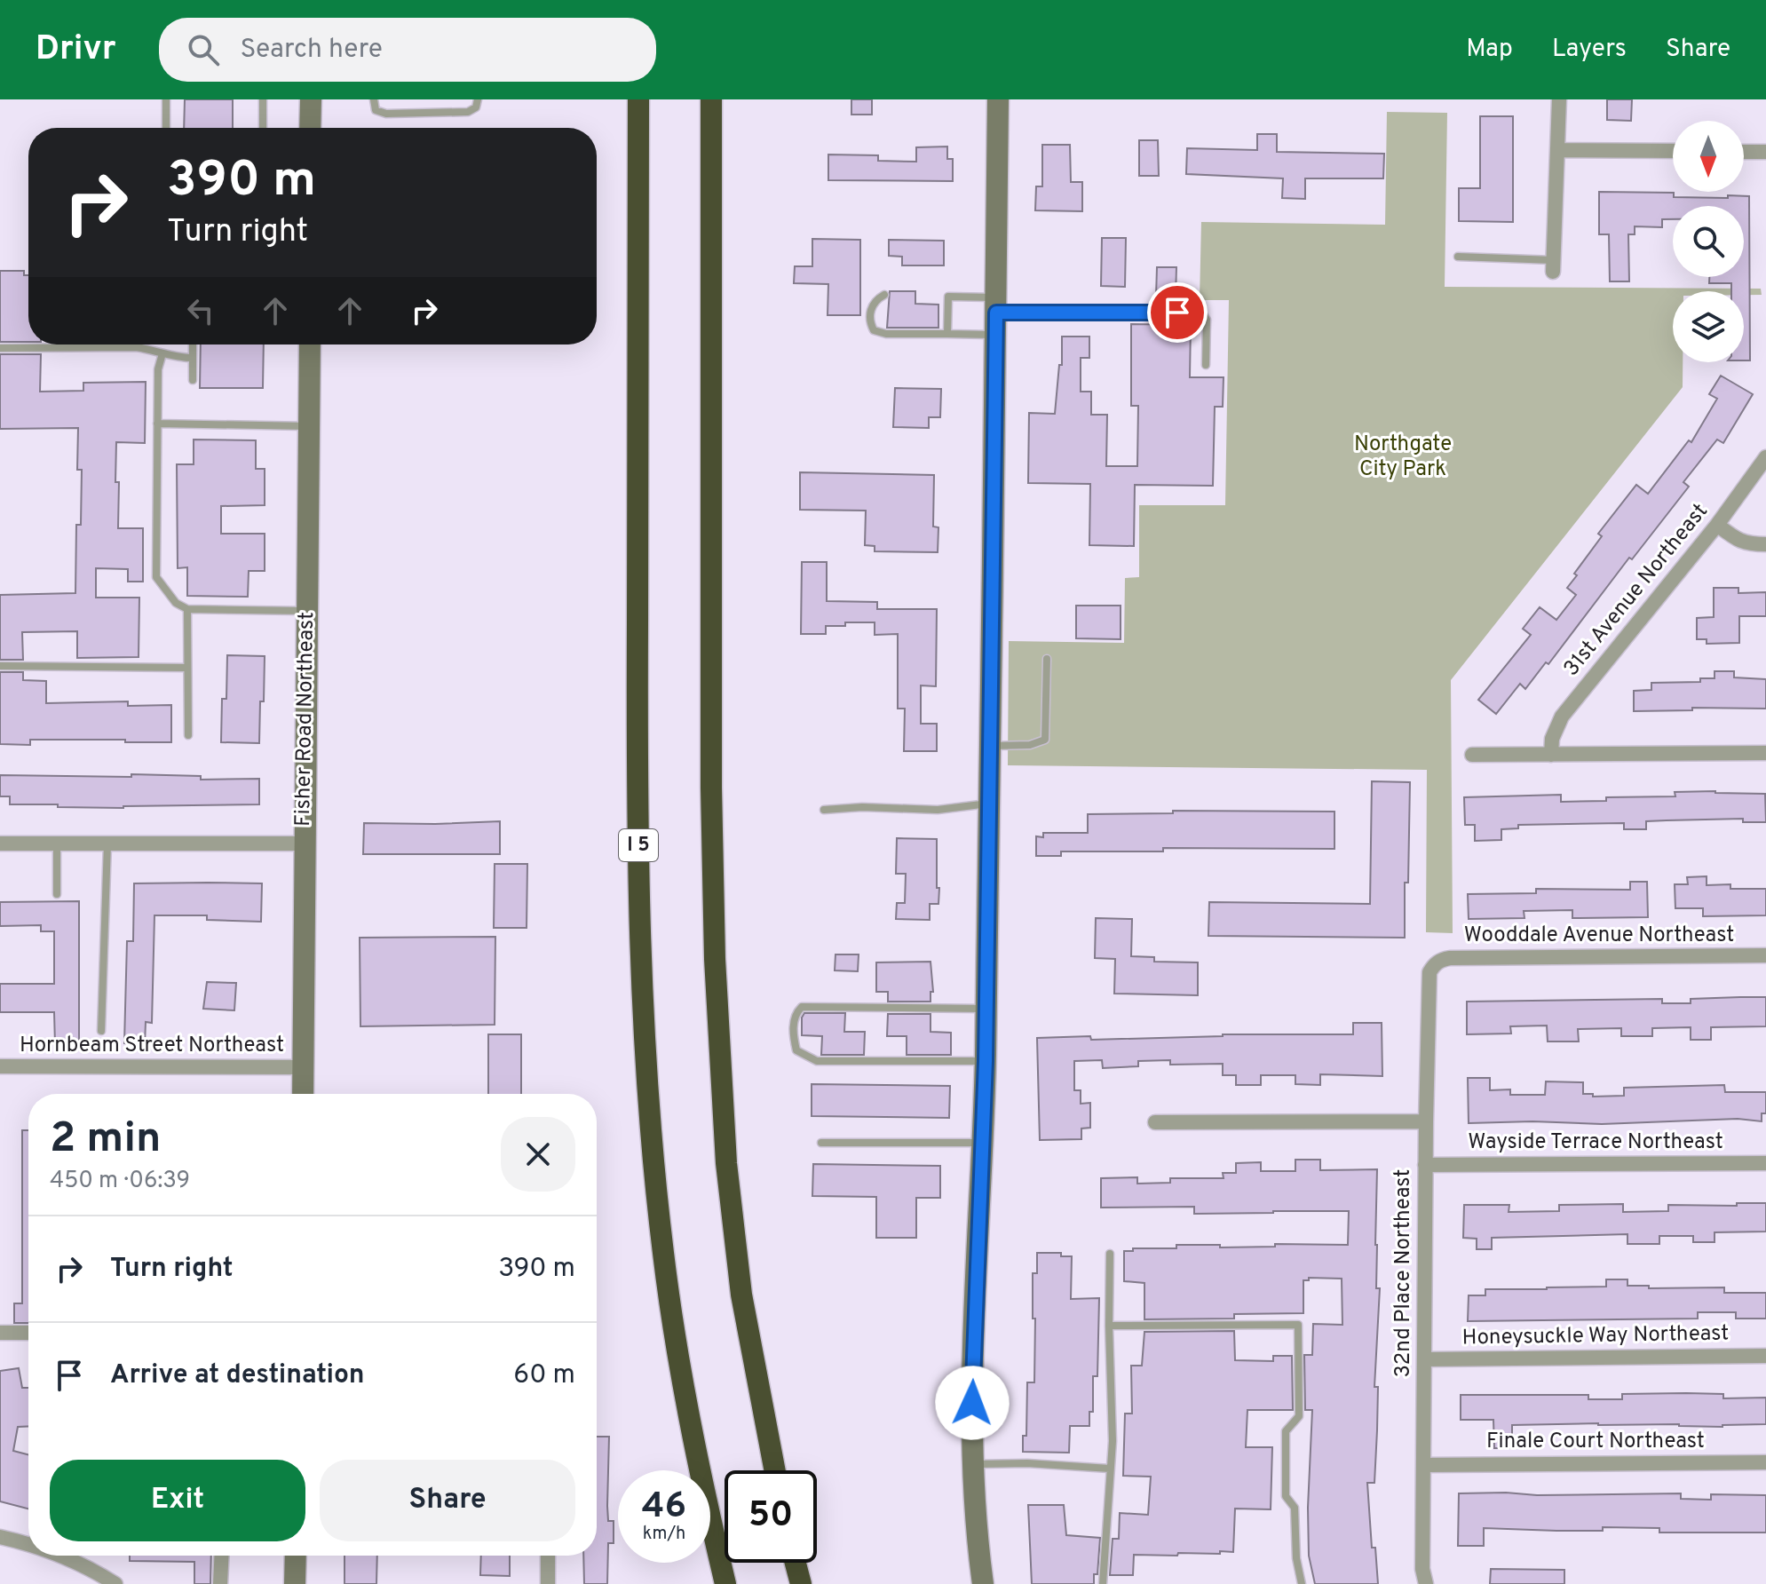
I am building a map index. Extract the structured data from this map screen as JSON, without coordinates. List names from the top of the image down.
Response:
{
  "streets": {
    "highway": ["I 5"],
    "main road": ["Fisher Road Northeast"],
    "street": [
      "31st Avenue Northeast",
      "Wooddale Avenue Northeast",
      "Hornbeam Street Northeast",
      "Wayside Terrace Northeast",
      "32nd Place Northeast",
      "Honeysuckle Way Northeast",
      "Finale Court Northeast"
    ]
  },
  "crossings": [
    ["Fisher Road Northeast", "Hornbeam Street Northeast"],
    ["Wooddale Avenue Northeast", "32nd Place Northeast"],
    ["Wayside Terrace Northeast", "32nd Place Northeast"],
    ["32nd Place Northeast", "Honeysuckle Way Northeast"],
    ["32nd Place Northeast", "Finale Court Northeast"]
  ],
  "parks": ["Northgate City Park"],
  "north": "bottom",
  "page": {
    "header": "Drivr",
    "search": "Search here",
    "nav": ["Map", "Layers", "Share"],
    "turn": ["390 m", "Turn right"],
    "heading": ["2 min", "450 m · 06:39"],
    "list": [
      {
        "name": "Turn right",
        "value": "390 m"
      },
      {
        "name": "Arrive at destination",
        "value": "60 m"
      }
    ],
    "buttons": ["Exit", "Share"],
    "speed": "46 km/h",
    "limit": "50"
  }
}
